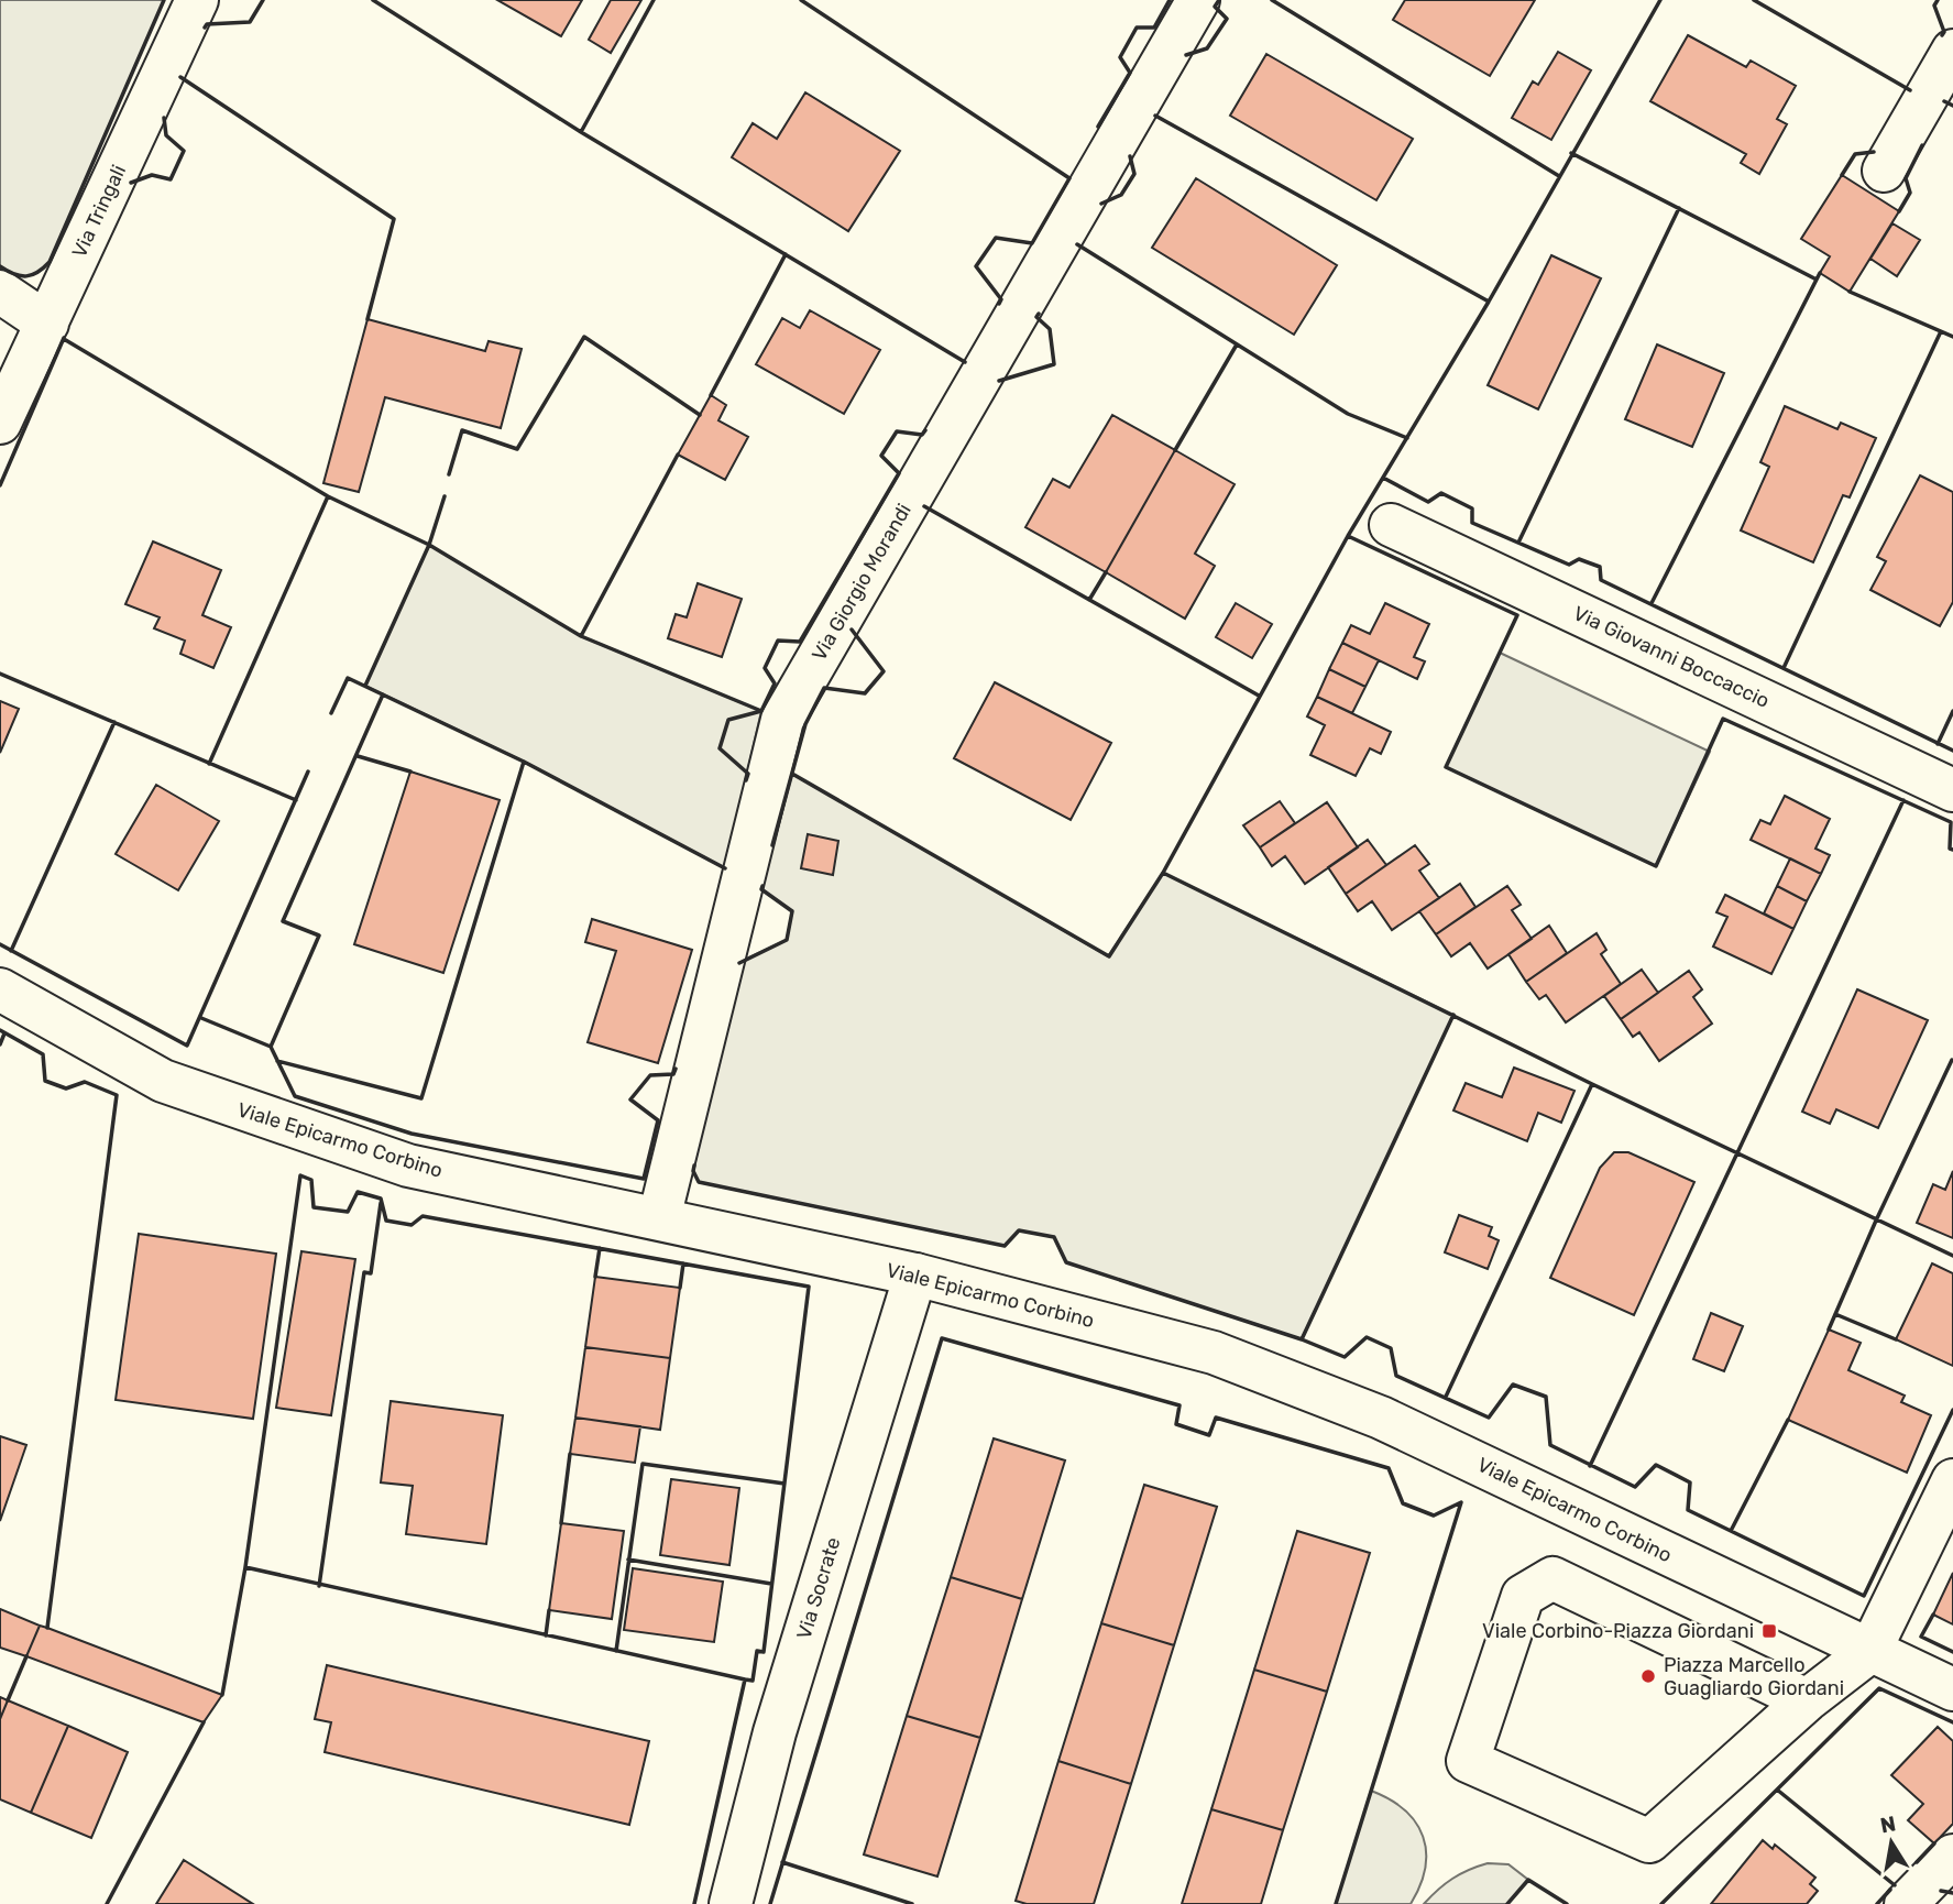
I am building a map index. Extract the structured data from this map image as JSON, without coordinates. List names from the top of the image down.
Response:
{
  "streets": {
    "street": [
      "Via Tringali",
      "Via Giorgio Morandi",
      "Via Giovanni Boccaccio",
      "Viale Epicarmo Corbino",
      "Via Socrate"
    ]
  },
  "crossings": [
    ["Via Giorgio Morandi", "Viale Epicarmo Corbino"],
    ["Viale Epicarmo Corbino", "Via Socrate"]
  ],
  "places": {
    "transit": ["Viale Corbino-Piazza Giordani"],
    "other": ["Piazza Marcello Guagliardo Giordani"]
  },
  "north": "top"
}
